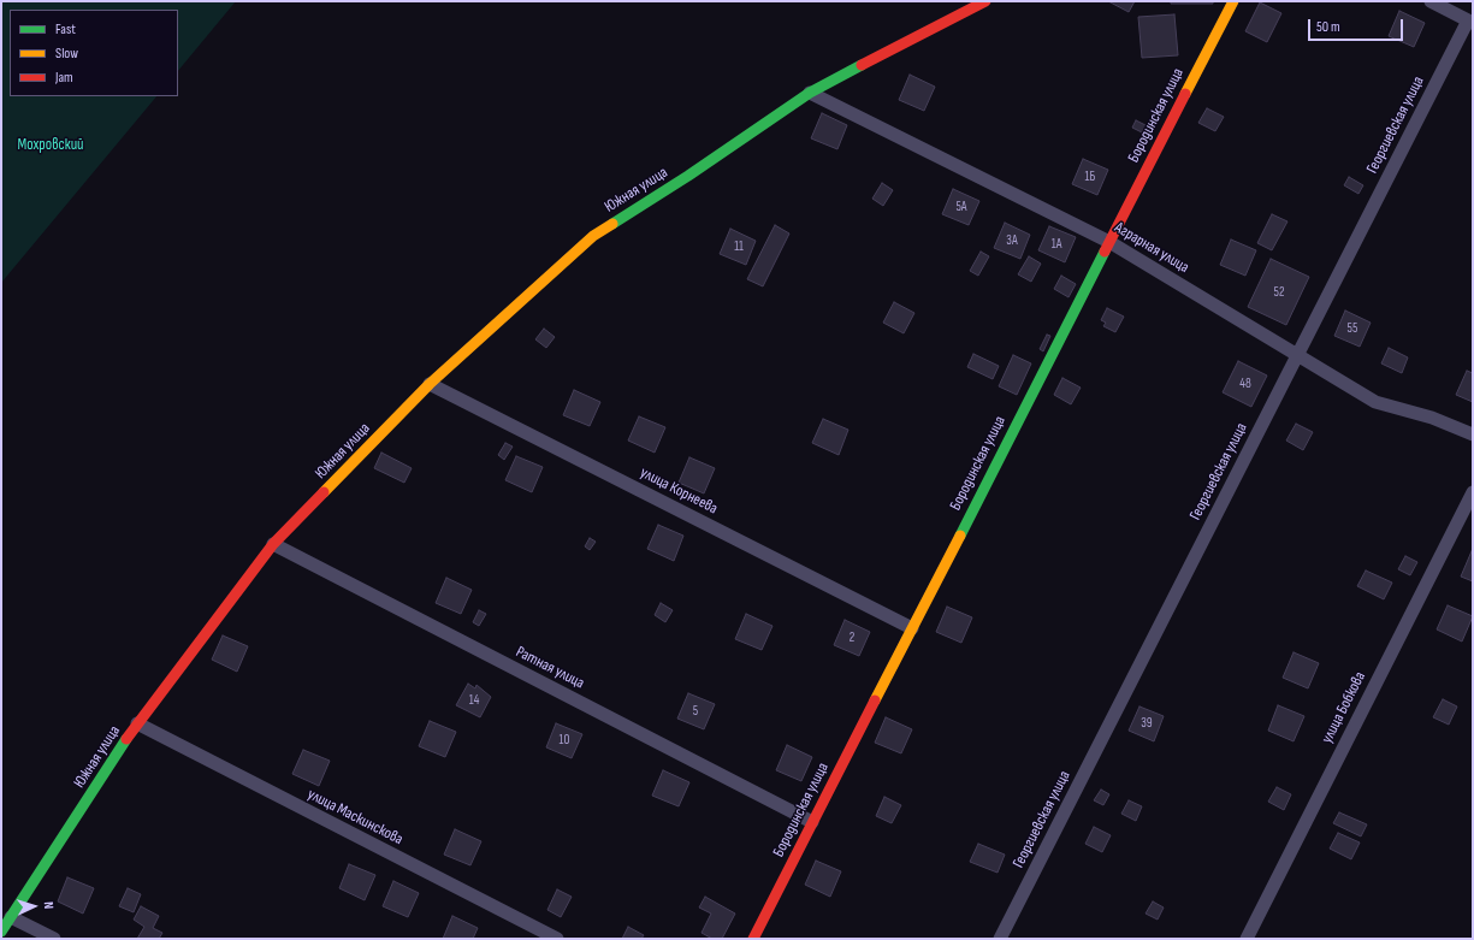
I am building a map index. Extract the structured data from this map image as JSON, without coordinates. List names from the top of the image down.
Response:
{
  "streets": {
    "street": [
      "Бородинская улица",
      "Георгиевская улица",
      "Южная улица",
      "Аграрная улица",
      "улица Корнеева",
      "Ратная улица",
      "улица Бобкова",
      "улица Маскинскова"
    ]
  },
  "crossings": [
    ["Бородинская улица", "Аграрная улица"],
    ["Бородинская улица", "улица Корнеева"],
    ["Бородинская улица", "Ратная улица"],
    ["Георгиевская улица", "Аграрная улица"],
    ["Южная улица", "Аграрная улица"],
    ["Южная улица", "улица Корнеева"],
    ["Южная улица", "Ратная улица"],
    ["Южная улица", "улица Маскинскова"]
  ],
  "parks": ["Мохровский"],
  "house_numbers": [
    "1Б",
    "5А",
    "3А",
    "1А",
    "11",
    "52",
    "55",
    "48",
    "2",
    "14",
    "5",
    "39",
    "10"
  ],
  "legend": ["Fast", "Slow", "Jam"],
  "scale_bar": "50 m",
  "north": "right"
}
